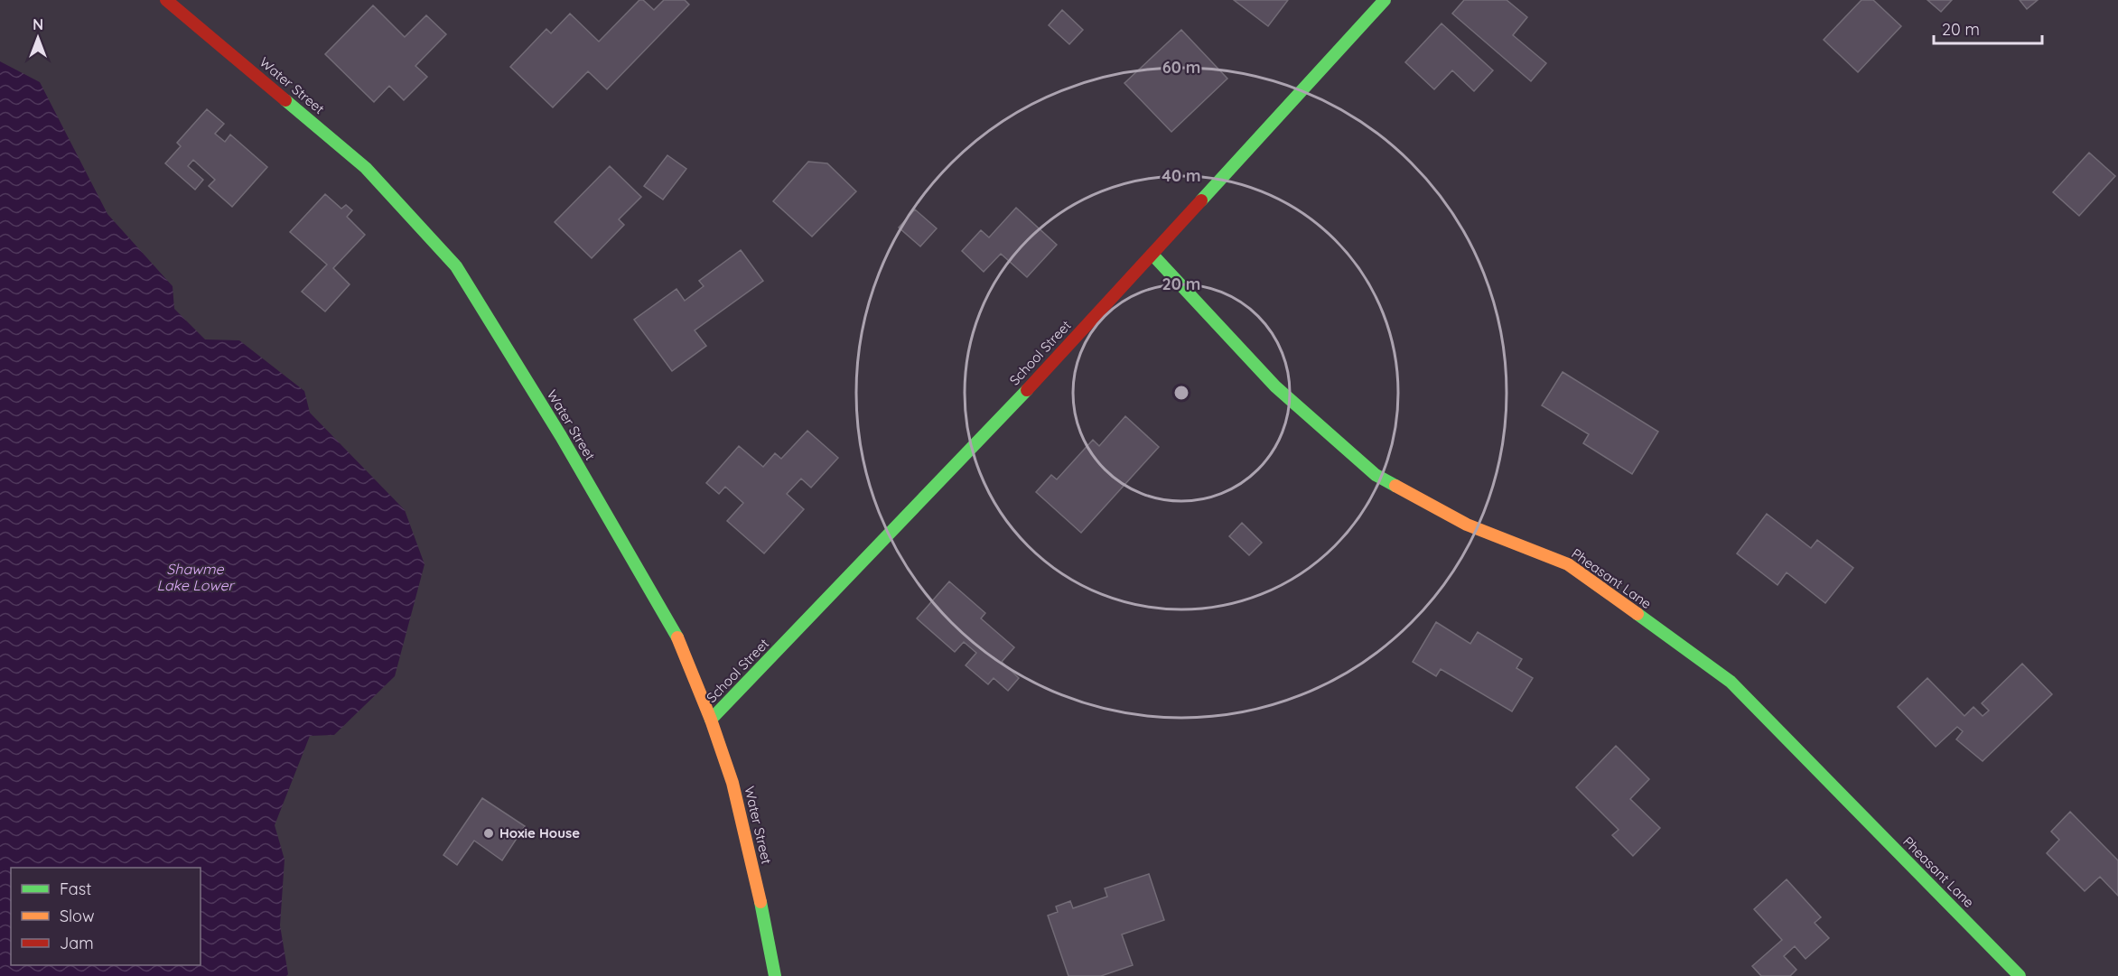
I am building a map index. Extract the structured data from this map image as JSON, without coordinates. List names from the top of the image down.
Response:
{
  "streets": {
    "street": ["Water Street", "School Street", "Pheasant Lane"]
  },
  "crossings": [
    ["Water Street", "School Street"],
    ["School Street", "Pheasant Lane"]
  ],
  "water": ["Shawme Lake Lower"],
  "places": ["Hoxie House"],
  "legend": ["Fast", "Slow", "Jam"],
  "scale_bar": "20 m",
  "north": "top",
  "rings": ["60 m", "40 m", "20 m"]
}
